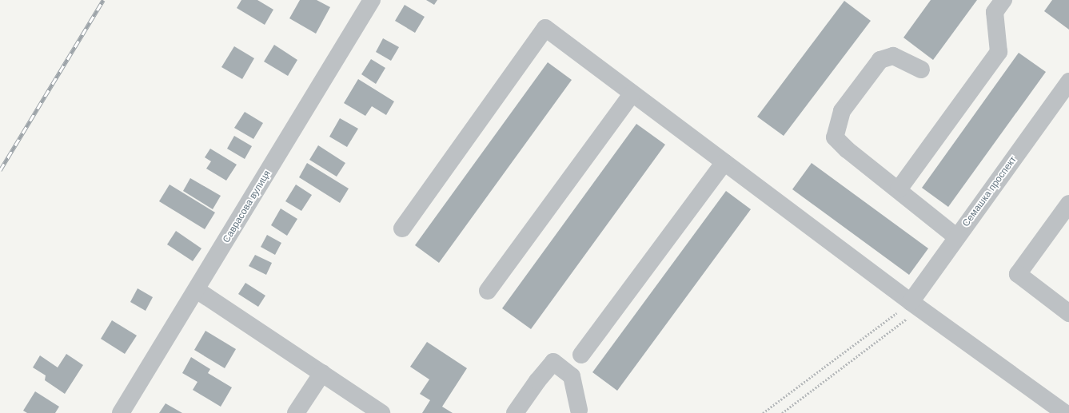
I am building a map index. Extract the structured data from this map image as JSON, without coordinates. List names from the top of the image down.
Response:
{
  "streets": {
    "street": ["Семашка проспект", "Саврасова вулиця"]
  }
}
